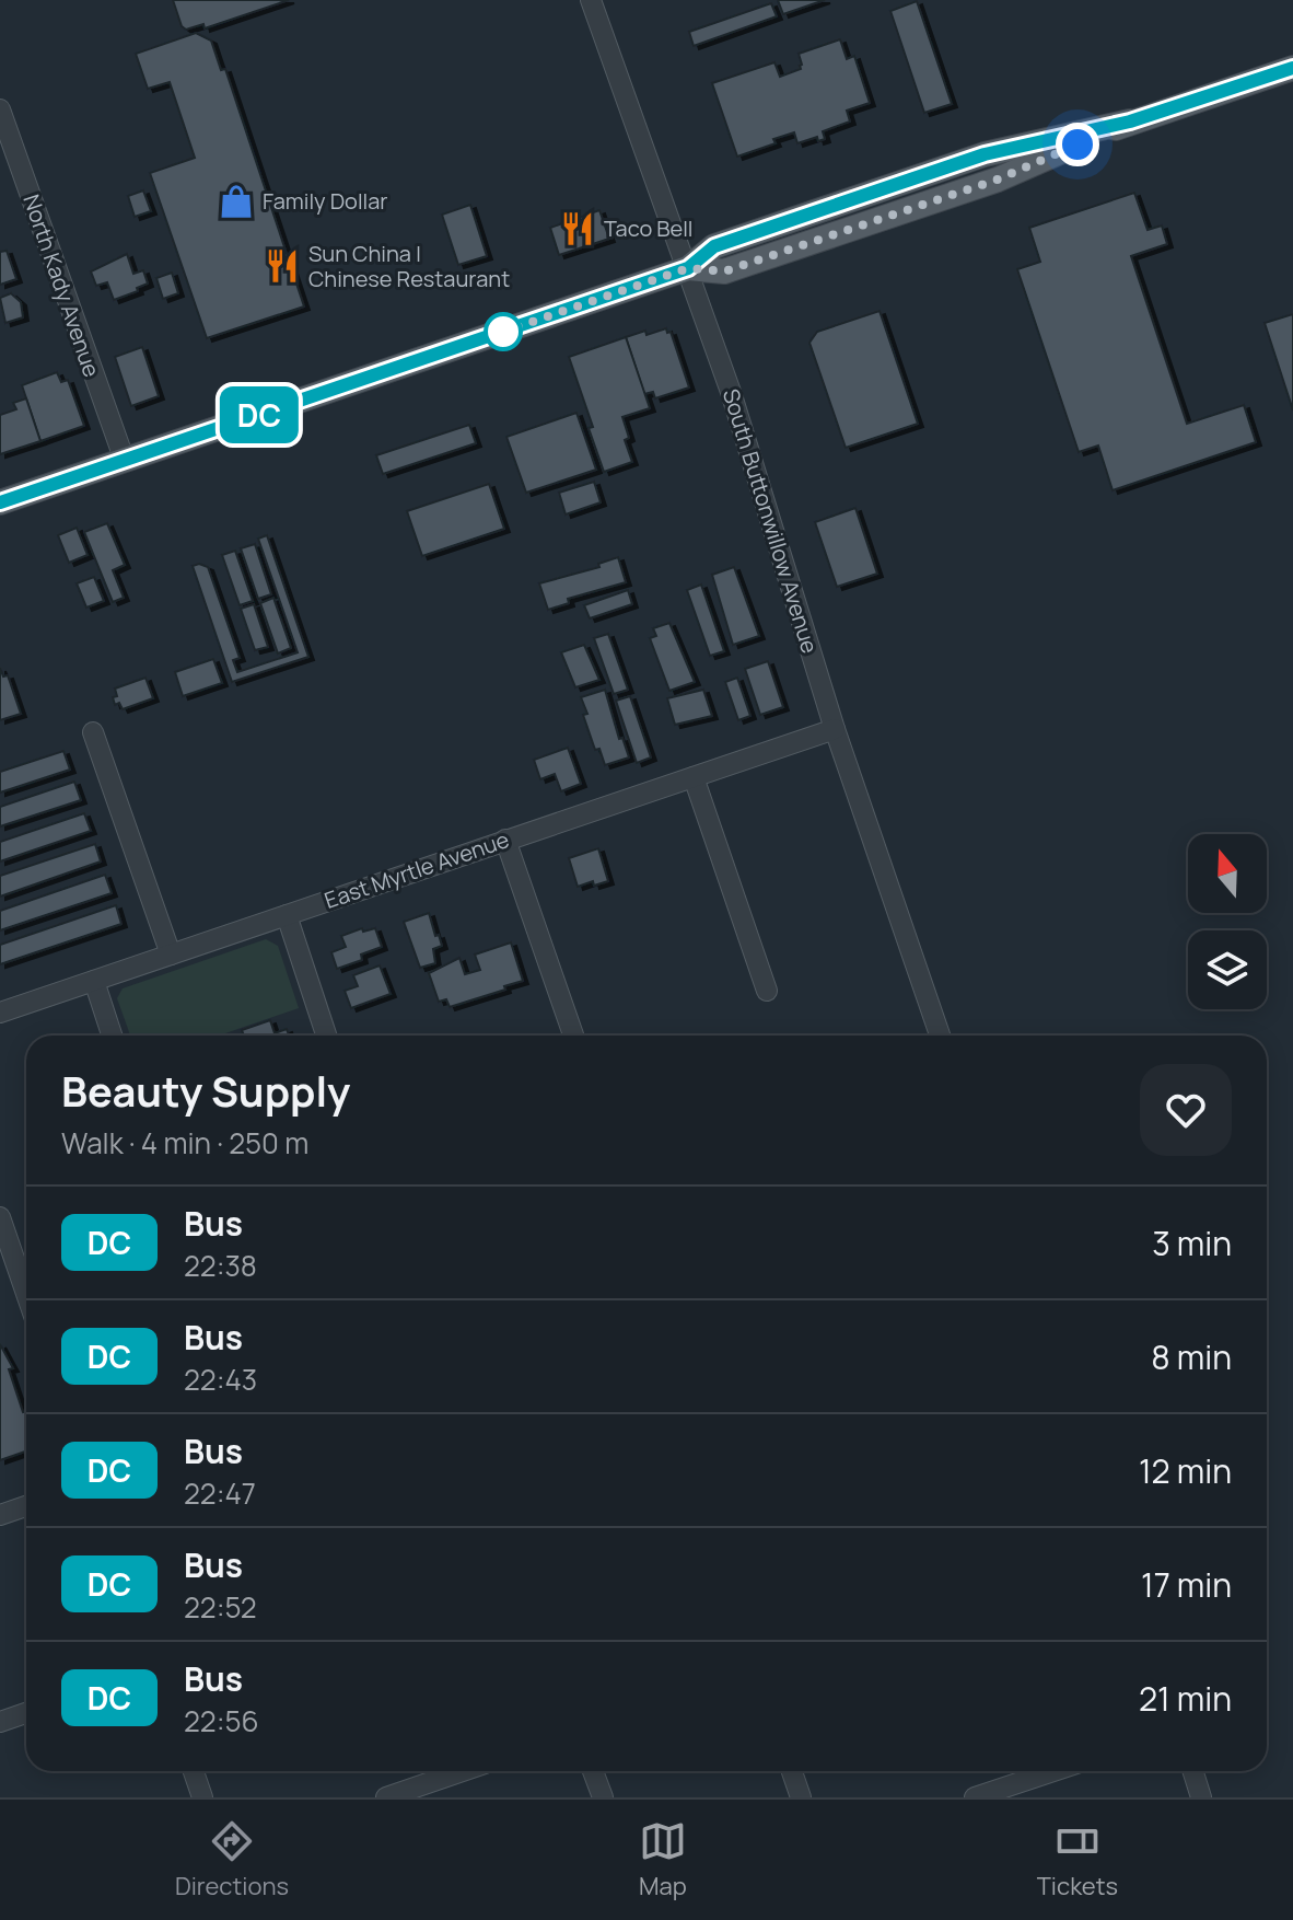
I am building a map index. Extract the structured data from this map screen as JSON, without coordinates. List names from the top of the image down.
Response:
{
  "streets": {
    "street": ["North Kady Avenue", "South Buttonwillow Avenue", "East Myrtle Avenue"]
  },
  "crossings": [
    ["South Buttonwillow Avenue", "East Myrtle Avenue"]
  ],
  "places": {
    "shop": ["Family Dollar"],
    "restaurant": ["Taco Bell", "Sun China | Chinese Restaurant"]
  },
  "lines": ["bus line DC"],
  "north": "top",
  "page": {
    "on_map": "DC",
    "heading": ["Beauty Supply", "Walk · 4 min · 250 m"],
    "list": [
      {
        "mark": "DC",
        "name": "Bus",
        "note": "22:38",
        "value": "3 min"
      },
      {
        "mark": "DC",
        "name": "Bus",
        "note": "22:43",
        "value": "8 min"
      },
      {
        "mark": "DC",
        "name": "Bus",
        "note": "22:47",
        "value": "12 min"
      },
      {
        "mark": "DC",
        "name": "Bus",
        "note": "22:52",
        "value": "17 min"
      },
      {
        "mark": "DC",
        "name": "Bus",
        "note": "22:56",
        "value": "21 min"
      }
    ],
    "tabs": ["Directions", "Map", "Tickets"]
  }
}
